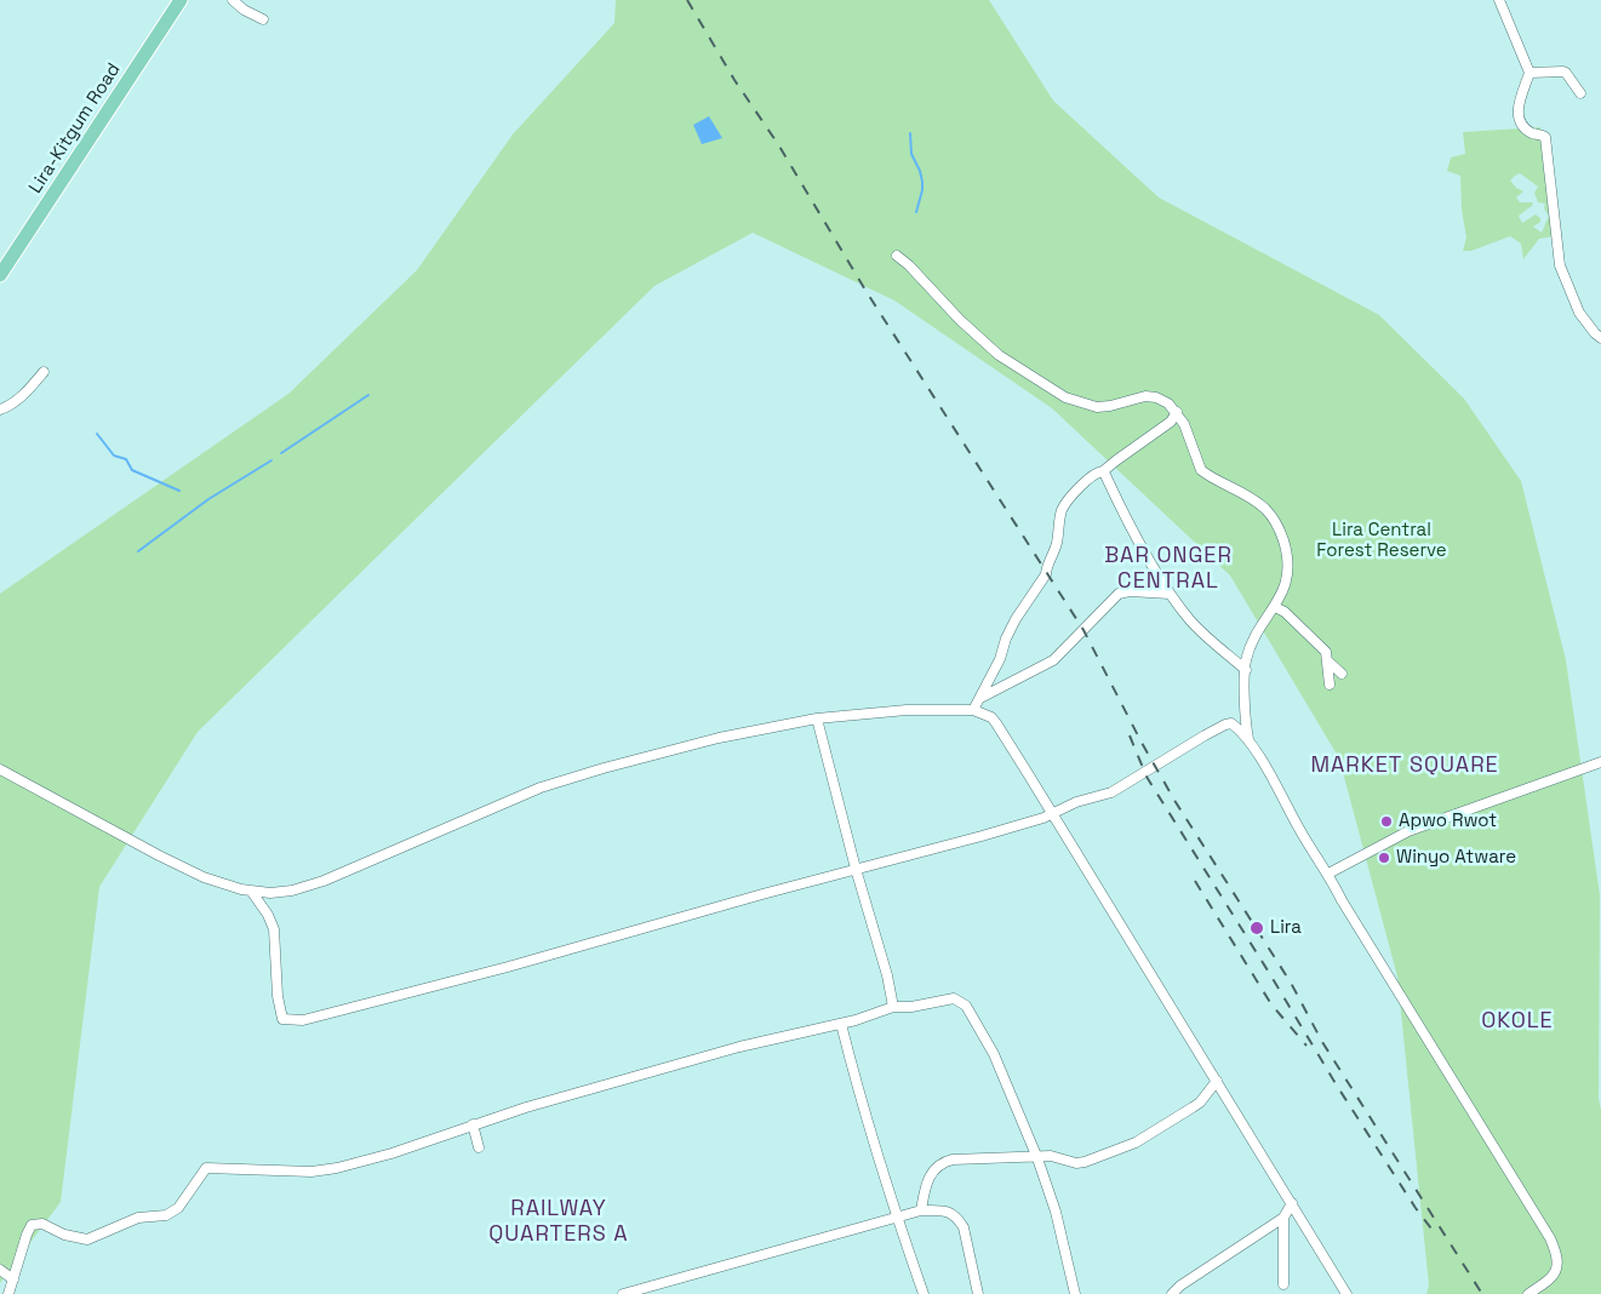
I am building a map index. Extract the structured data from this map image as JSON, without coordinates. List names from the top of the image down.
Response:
{
  "streets": {
    "main road": ["Lira-Kitgum Road"]
  },
  "districts": [
    "BAR ONGER CENTRAL",
    "MARKET SQUARE",
    "OKOLE",
    "RAILWAY QUARTERS A"
  ],
  "parks": ["Lira Central Forest Reserve"],
  "places": ["Apwo Rwot", "Winyo Atware", "Lira"]
}
